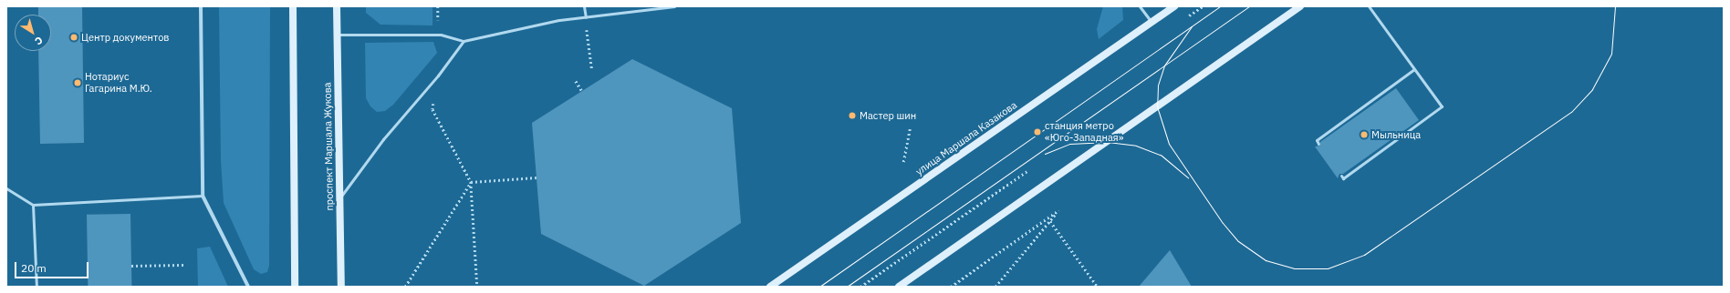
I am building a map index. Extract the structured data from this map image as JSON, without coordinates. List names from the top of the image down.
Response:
{
  "streets": {
    "main road": ["улица Маршала Казакова", "проспект Маршала Жукова"]
  },
  "places": [
    "Центр документов",
    "Нотариус Гагарина М.Ю.",
    "Мастер шин",
    "станция метро «Юго-Западная»",
    "Мыльница"
  ],
  "scale_bar": "20 m",
  "north": "bottom right"
}
